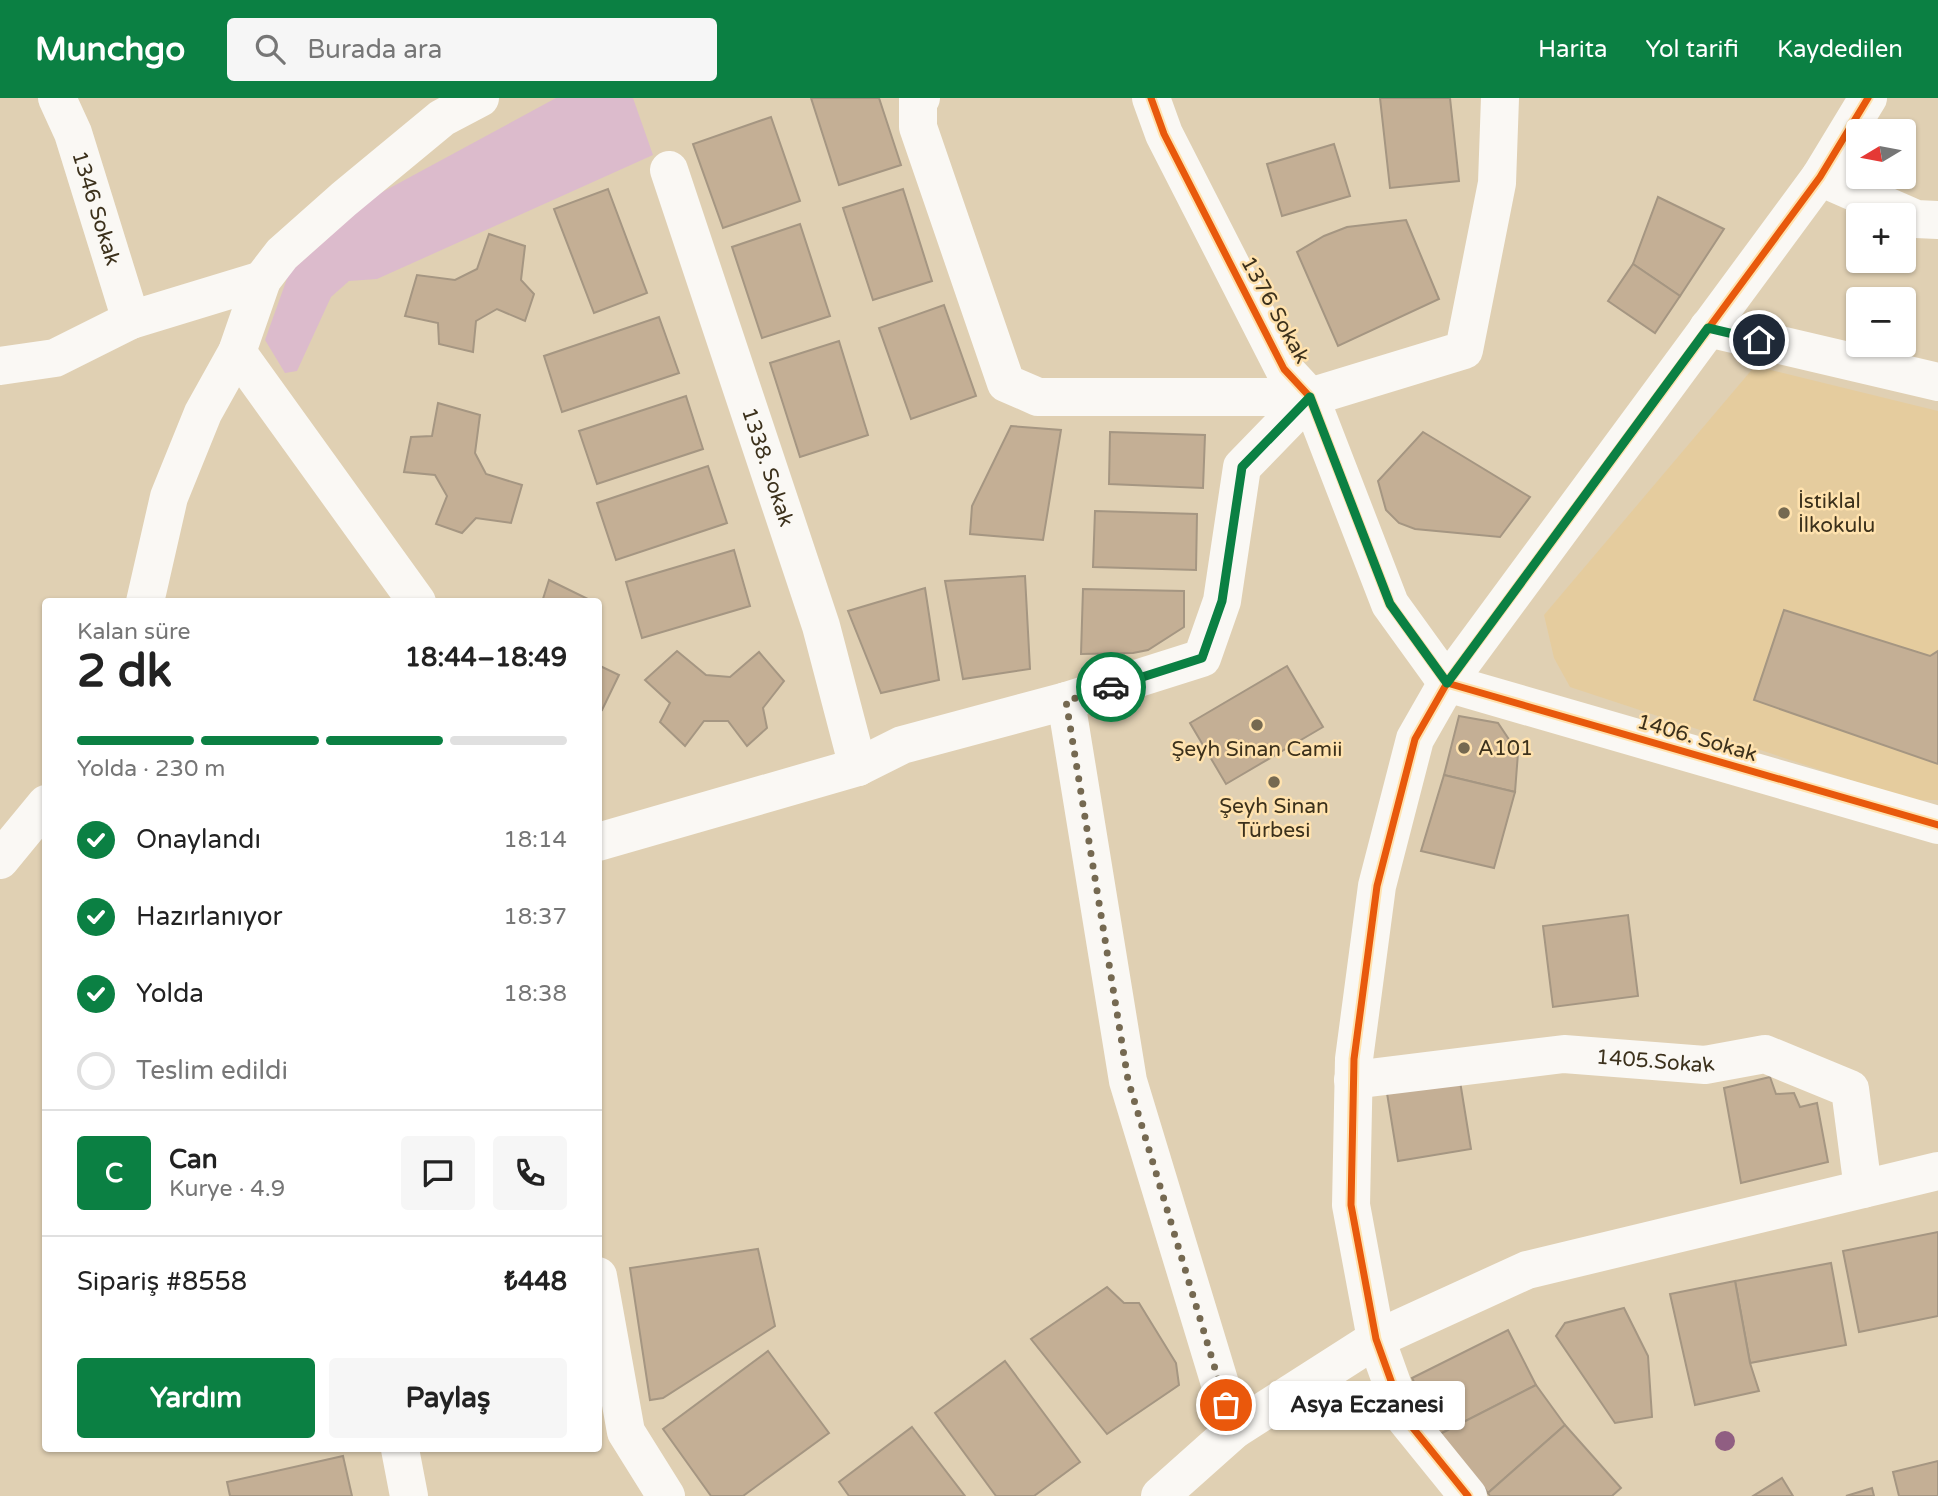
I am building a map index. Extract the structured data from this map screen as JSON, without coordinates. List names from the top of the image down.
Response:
{
  "streets": {
    "street": [
      "1346 Sokak",
      "1376 Sokak",
      "1338. Sokak",
      "1406. Sokak",
      "1405.Sokak"
    ]
  },
  "crossings": [
    ["1376 Sokak", "1406. Sokak"]
  ],
  "places": [
    "İstiklal İlkokulu",
    "Şeyh Sinan Camii",
    "A101",
    "Şeyh Sinan Türbesi",
    "Asya Eczanesi"
  ],
  "north": "left",
  "page": {
    "header": "Munchgo",
    "search": "Burada ara",
    "nav": ["Harita", "Yol tarifi", "Kaydedilen"],
    "map_buttons": ["+", "−"],
    "heading": ["2 dk", "Kalan süre", "18:44–18:49"],
    "panel": [
      "Can",
      "Kurye · 4.9",
      "Sipariş #8558",
      "₺448"
    ],
    "bar": "Yolda · 230 m",
    "list": [
      ["Onaylandı", "18:14"],
      ["Hazırlanıyor", "18:37"],
      ["Yolda", "18:38"],
      "Teslim edildi"
    ],
    "round": "C",
    "buttons": ["Yardım", "Paylaş"],
    "bubble": "Asya Eczanesi"
  }
}
